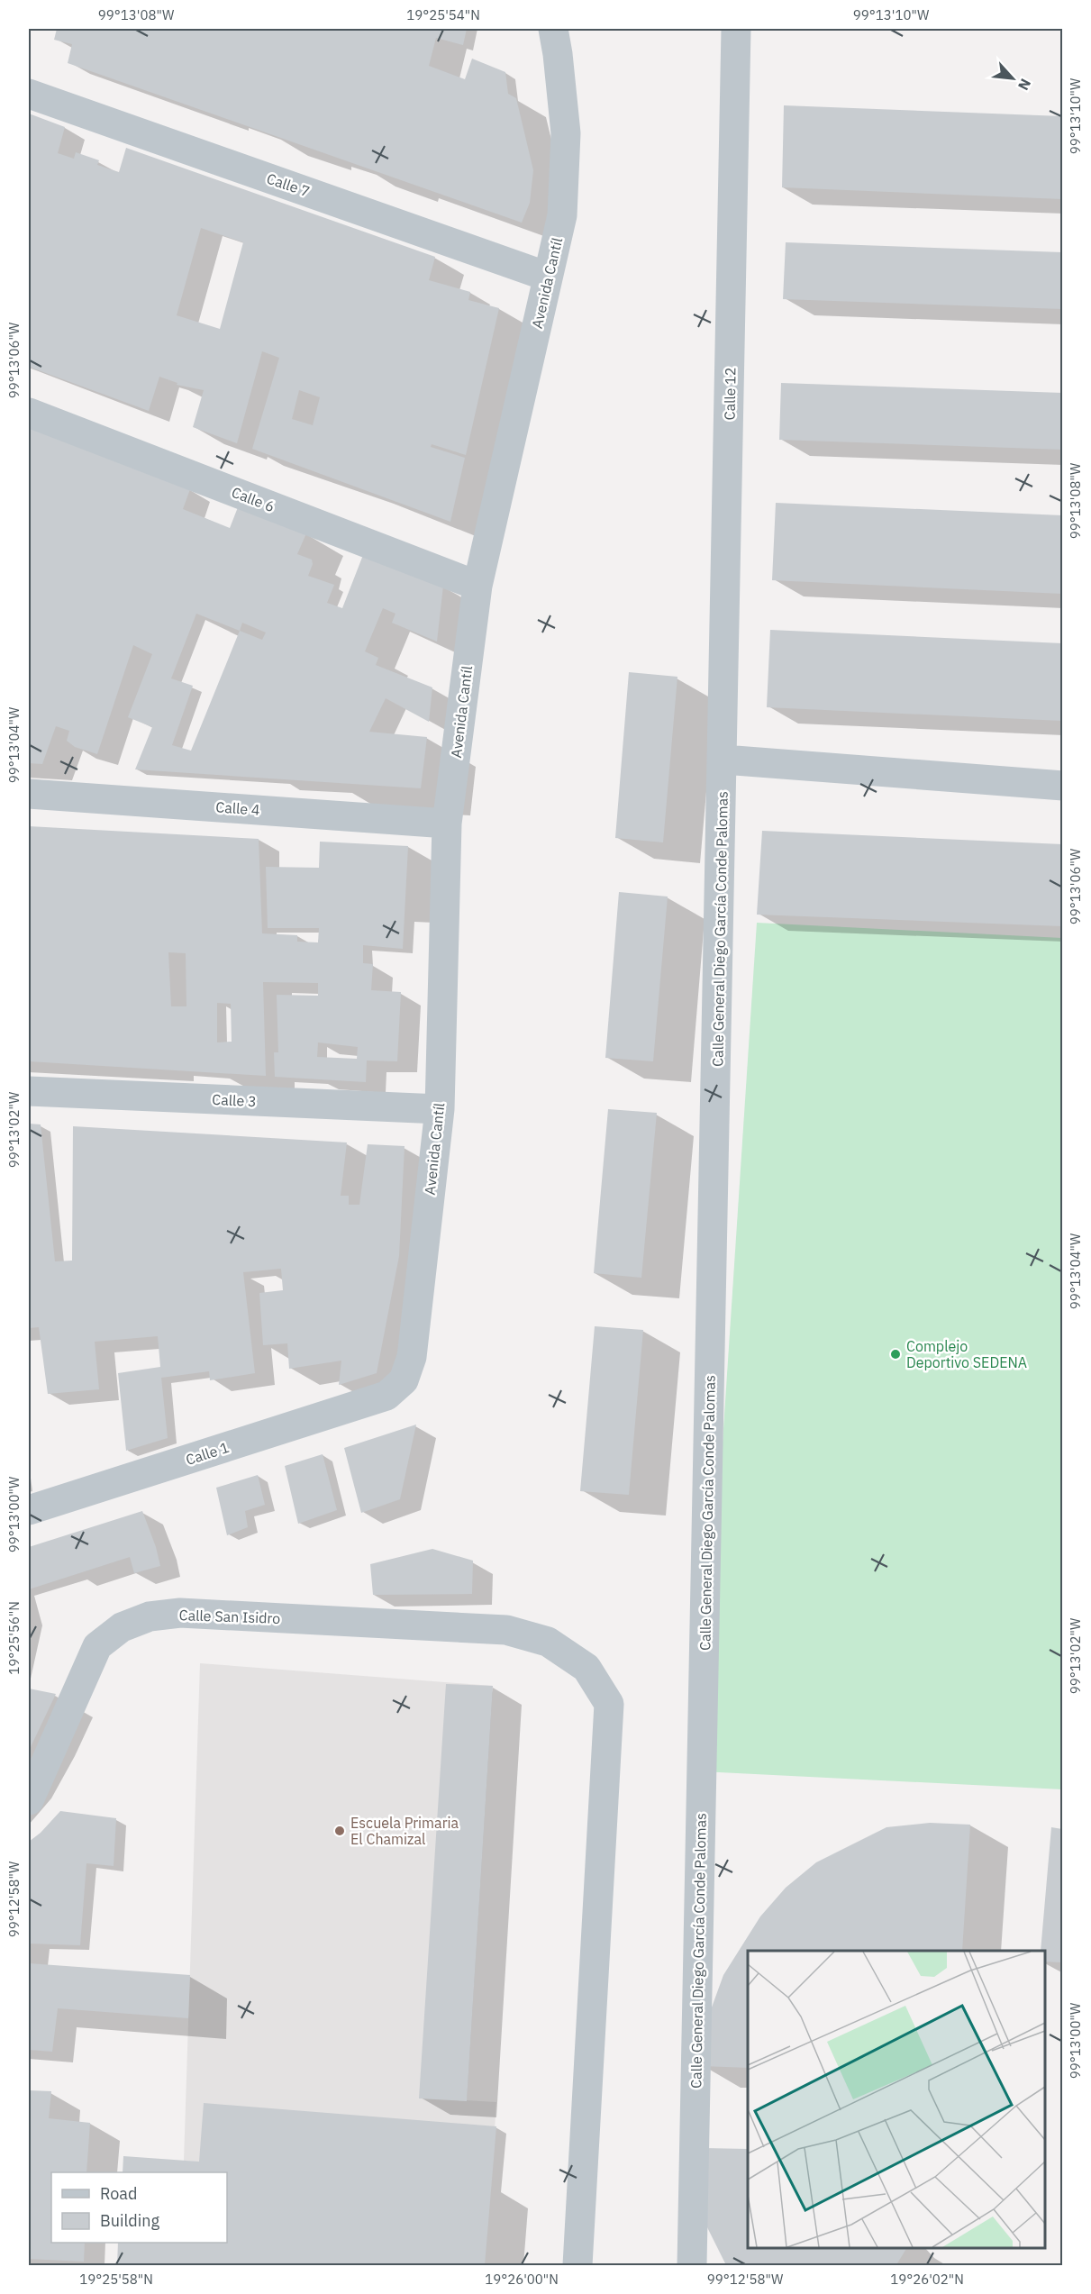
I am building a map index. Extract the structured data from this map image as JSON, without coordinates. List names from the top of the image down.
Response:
{
  "streets": {
    "street": [
      "Calle 7",
      "Avenida Cantíl",
      "Calle 12",
      "Calle 6",
      "Calle 4",
      "Calle General Diego García Conde Palomas",
      "Calle 3",
      "Calle 1",
      "Calle San Isidro"
    ]
  },
  "crossings": [
    ["Calle 7", "Avenida Cantíl"],
    ["Avenida Cantíl", "Calle 6"],
    ["Avenida Cantíl", "Calle 4"],
    ["Avenida Cantíl", "Calle 3"],
    ["Avenida Cantíl", "Calle 1"],
    ["Calle 12", "Calle General Diego García Conde Palomas"]
  ],
  "places": ["Complejo Deportivo SEDENA", "Escuela Primaria El Chamizal"],
  "legend": ["Road", "Building"],
  "north": "bottom right",
  "coordinates": [
    "99°13'08\"W",
    "19°25'54\"N",
    "99°13'10\"W",
    "99°13'06\"W",
    "99°13'04\"W",
    "99°13'02\"W",
    "99°13'00\"W",
    "19°25'56\"N",
    "99°12'58\"W",
    "19°25'58\"N",
    "19°26'00\"N",
    "19°26'02\"N"
  ]
}
